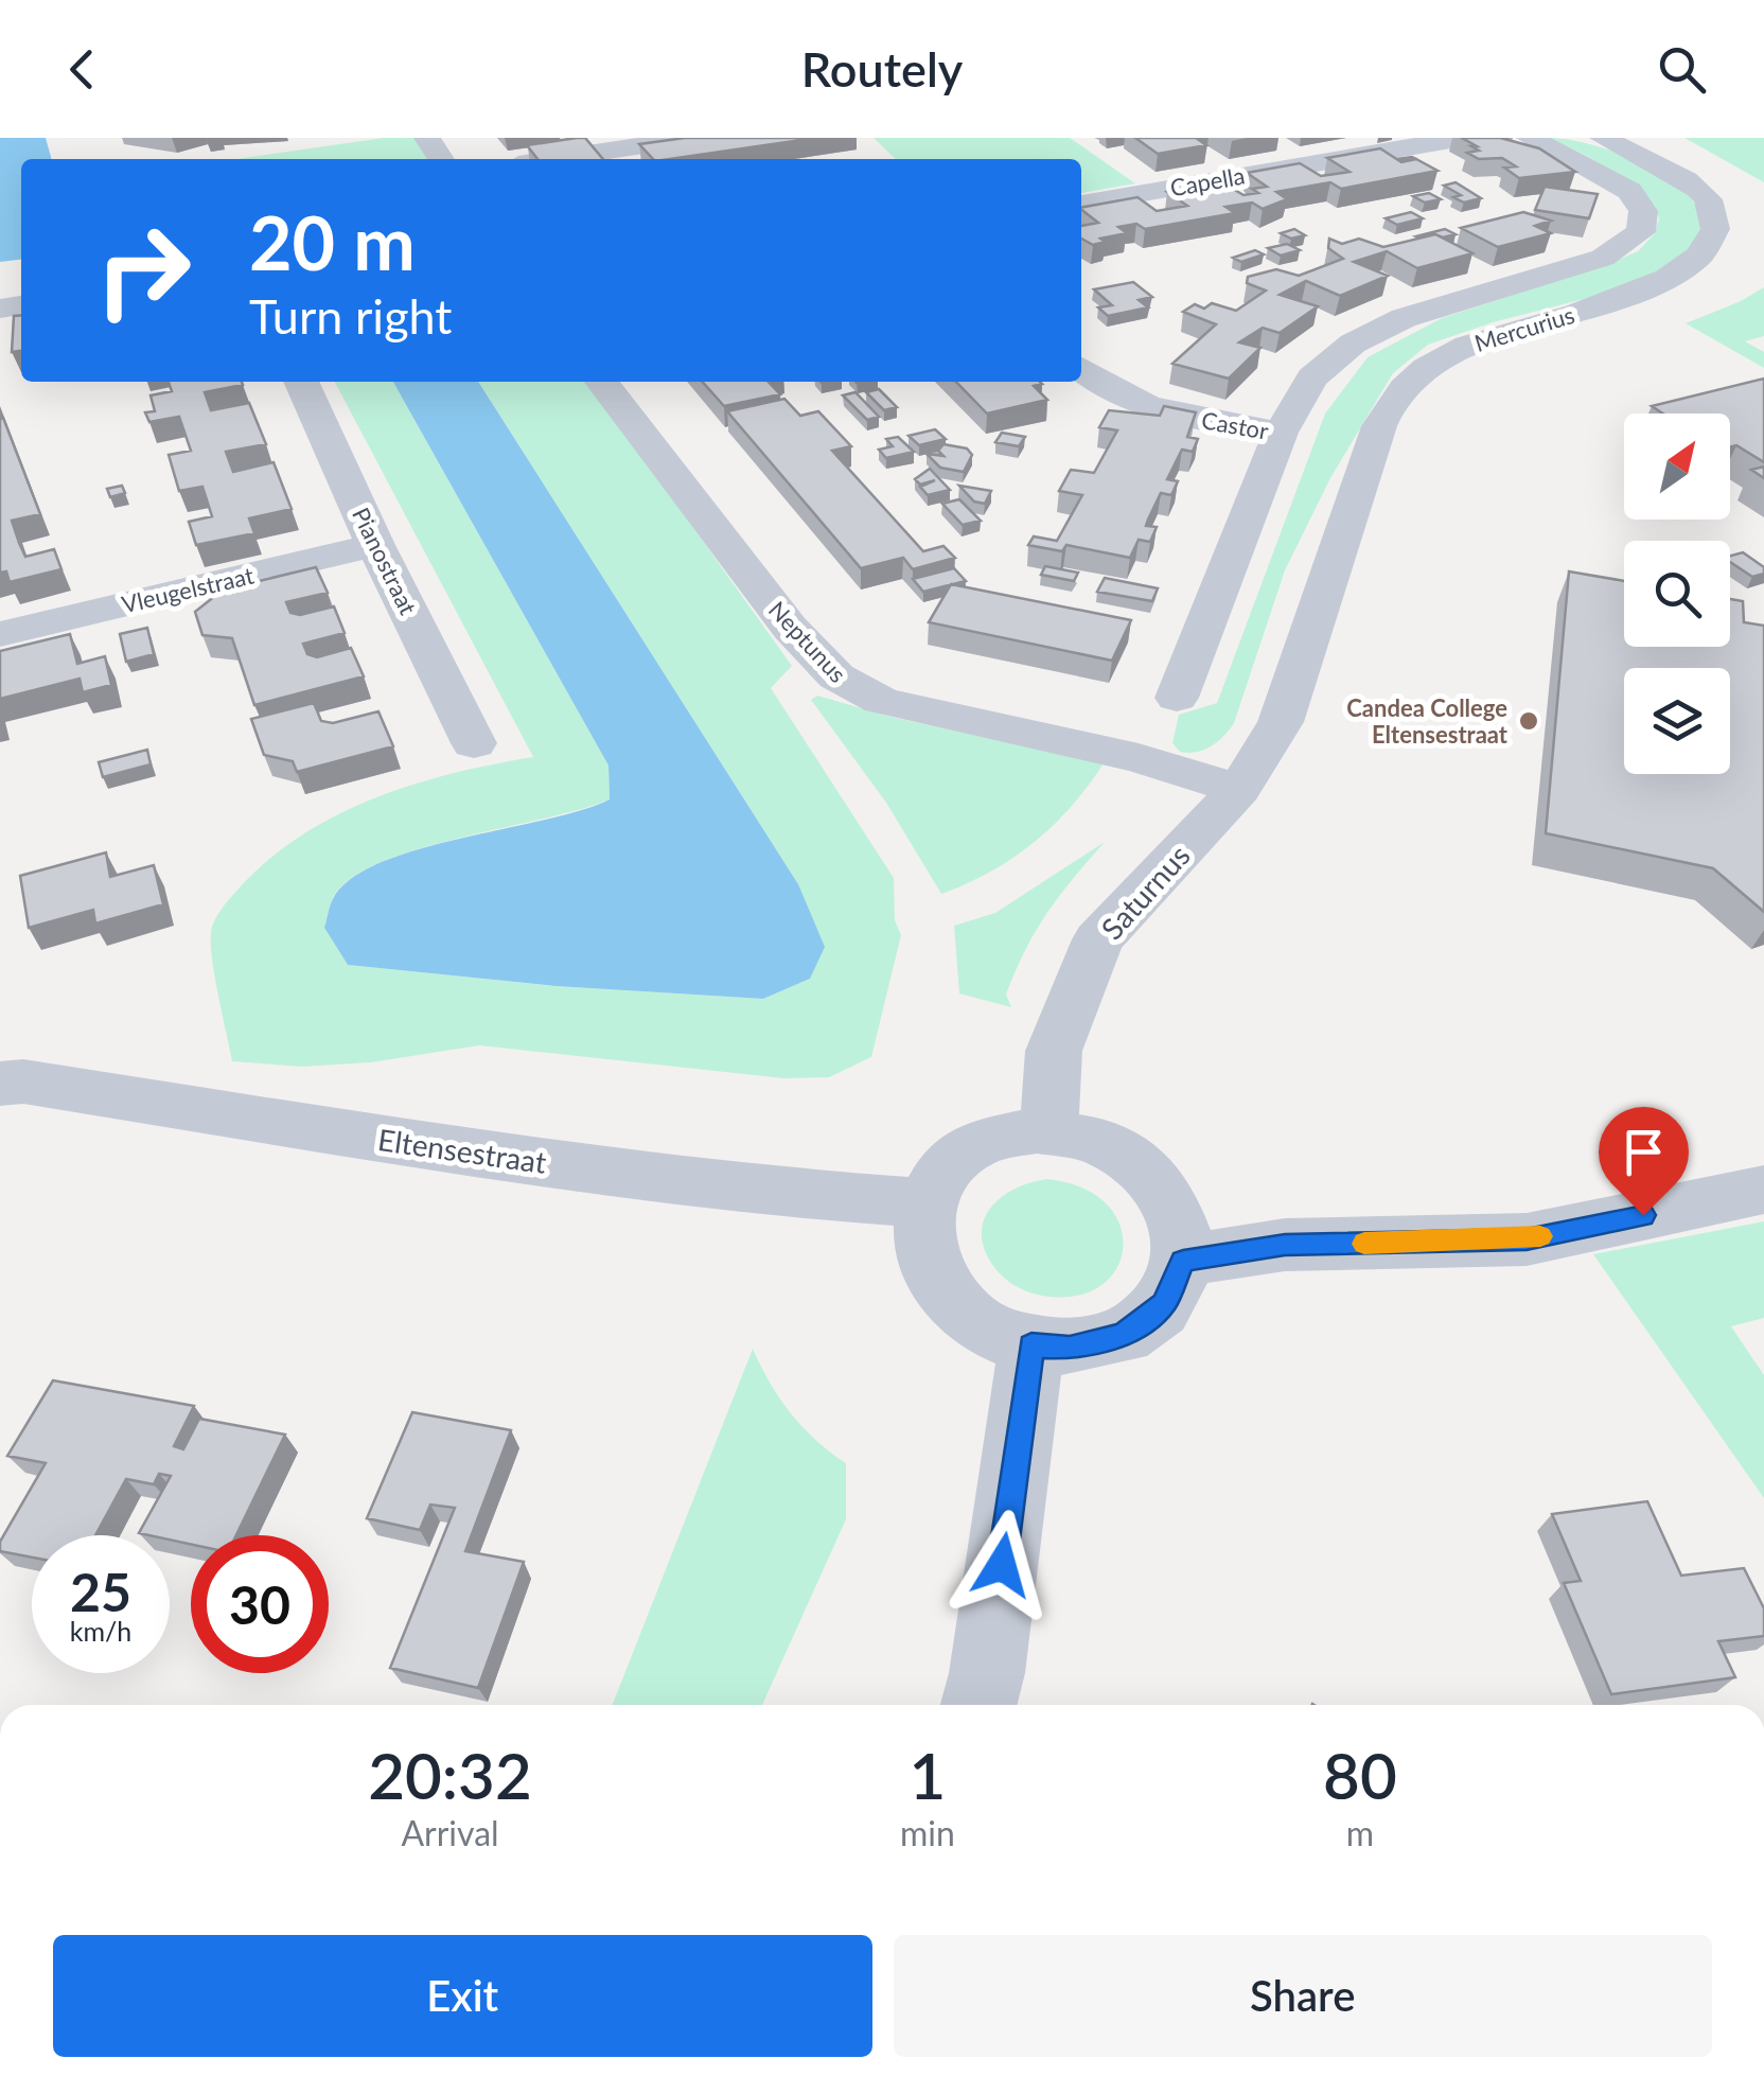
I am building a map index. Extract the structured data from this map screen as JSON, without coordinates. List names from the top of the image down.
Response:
{
  "streets": {
    "street": [
      "Capella",
      "Mercurius",
      "Castor",
      "Pianostraat",
      "Vleugelstraat",
      "Neptunus",
      "Saturnus",
      "Eltensestraat"
    ]
  },
  "crossings": [
    ["Mercurius", "Castor"],
    ["Mercurius", "Neptunus"],
    ["Mercurius", "Saturnus"],
    ["Pianostraat", "Vleugelstraat"],
    ["Neptunus", "Saturnus"],
    ["Saturnus", "Eltensestraat"]
  ],
  "places": ["Candea College Eltensestraat"],
  "north": "top right",
  "page": {
    "header": "Routely",
    "turn": ["20 m", "Turn right"],
    "speed": "25 km/h",
    "limit": "30",
    "eta": [
      "20:32",
      "Arrival",
      "1",
      "min",
      "80",
      "m"
    ],
    "buttons": ["Exit", "Share"]
  }
}
